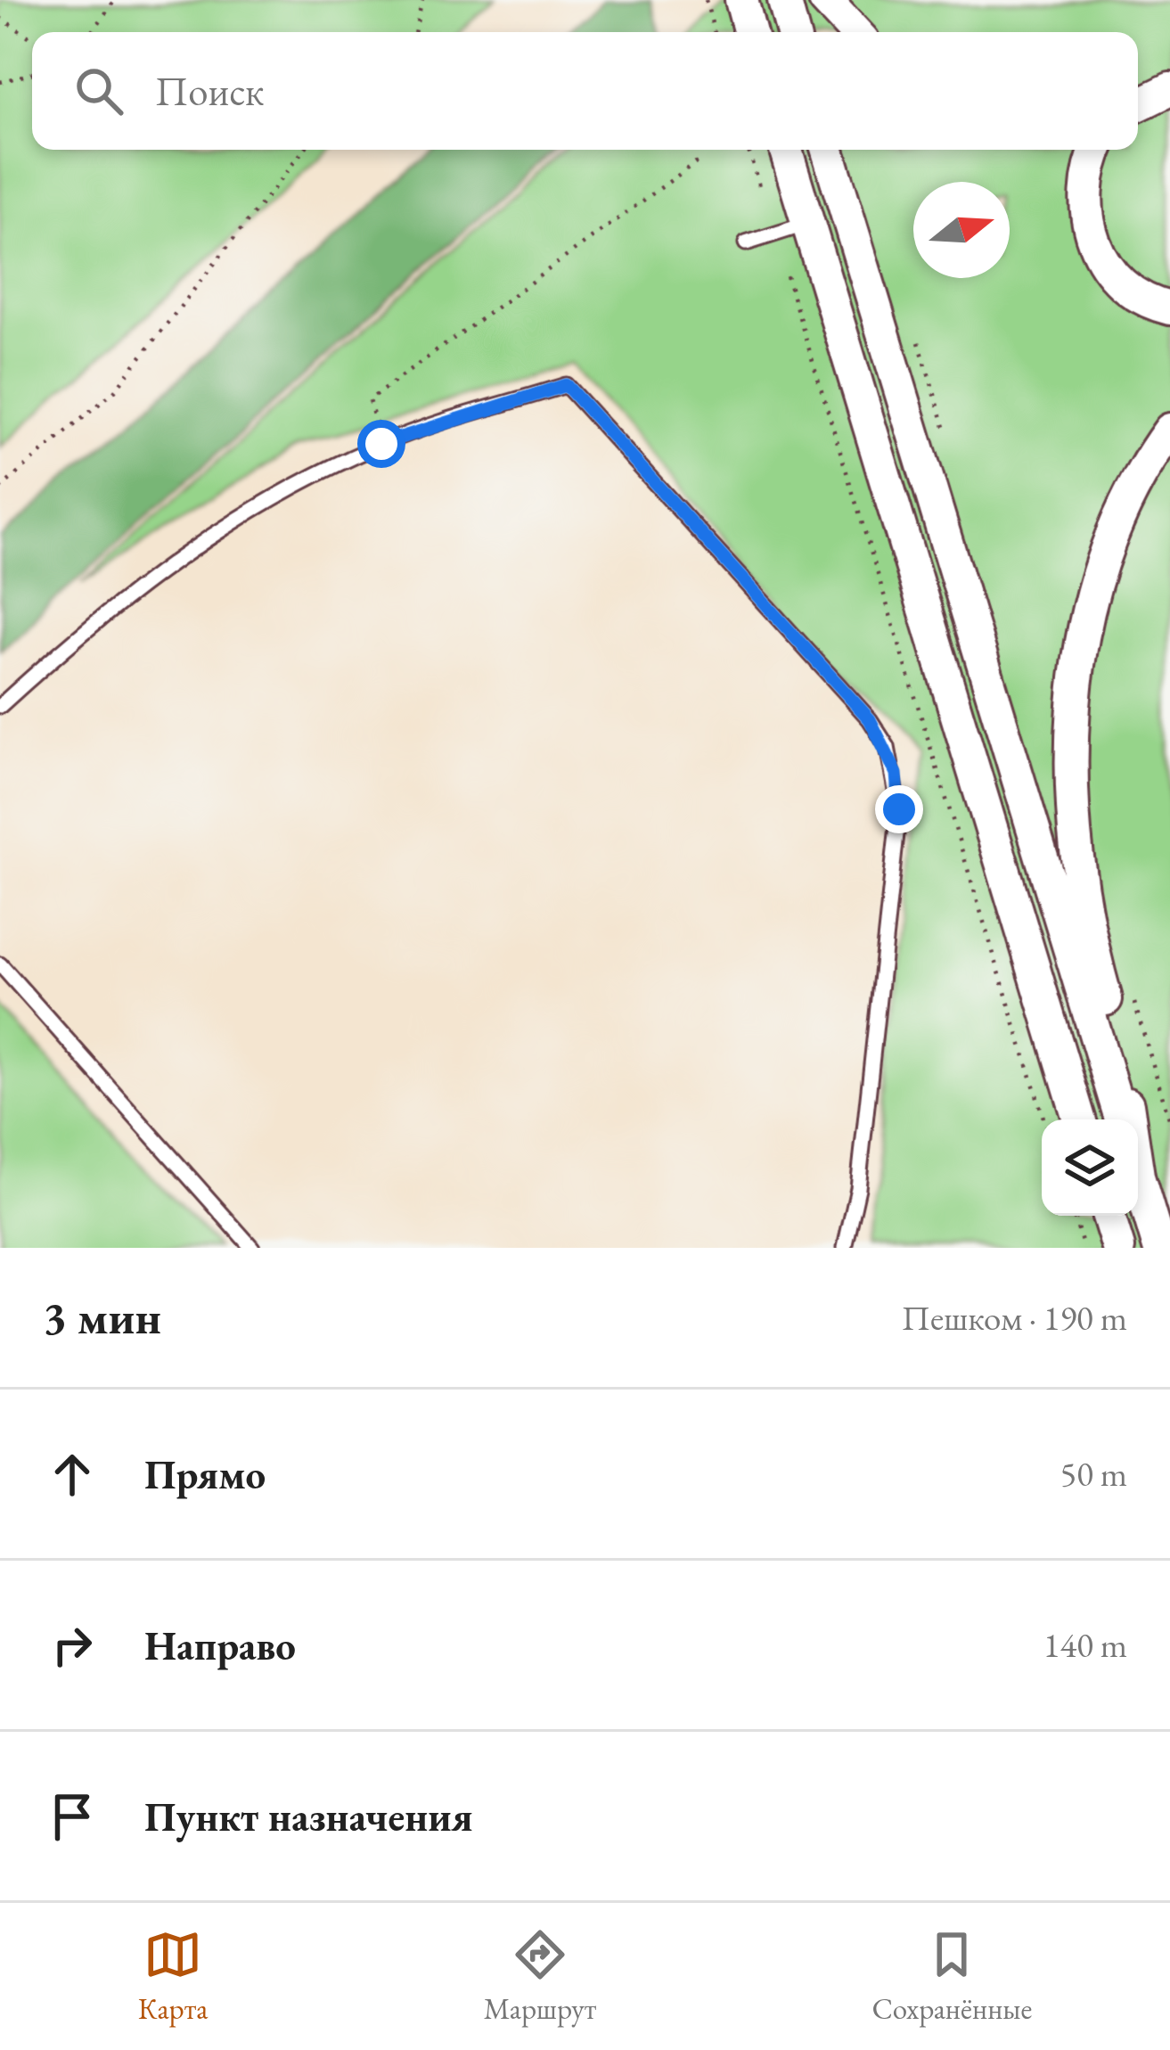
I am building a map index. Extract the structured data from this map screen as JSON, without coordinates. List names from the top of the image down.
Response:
{
  "north": "right",
  "page": {
    "search": "Поиск",
    "heading": ["3 мин", "Пешком · 190 m"],
    "list": [
      ["Прямо", "50 m"],
      ["Направо", "140 m"],
      "Пункт назначения"
    ],
    "nav": ["Карта", "Маршрут", "Сохранённые"]
  }
}
